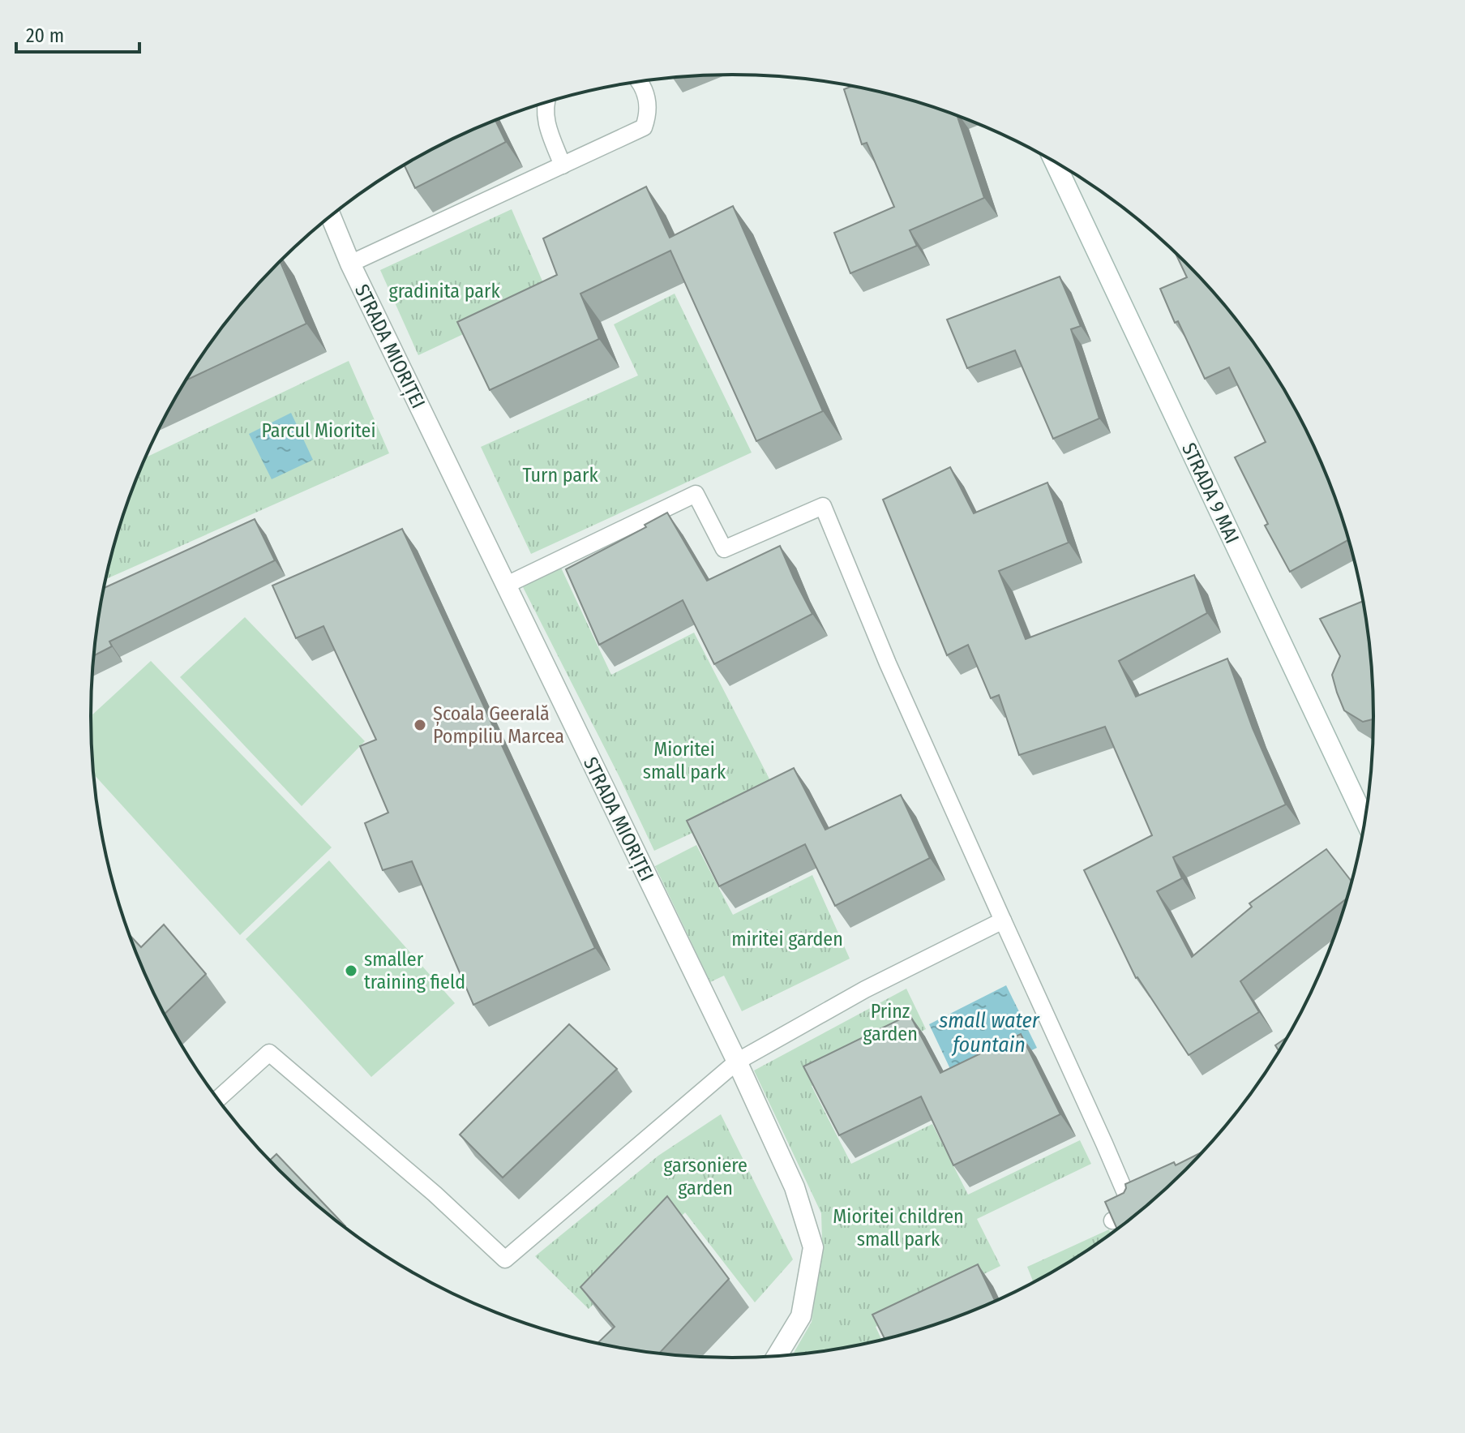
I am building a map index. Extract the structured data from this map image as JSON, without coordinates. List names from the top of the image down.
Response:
{
  "streets": {
    "street": ["STRADA MIORIȚEI", "STRADA 9 MAI"]
  },
  "water": ["small water fountain"],
  "parks": [
    "gradinita park",
    "Parcul Mioritei",
    "Turn park",
    "Mioritei small park",
    "miritei garden",
    "Prinz garden",
    "garsoniere garden",
    "Mioritei children small park"
  ],
  "places": ["Școala Geerală Pompiliu Marcea", "smaller training field"],
  "scale_bar": "20 m"
}
